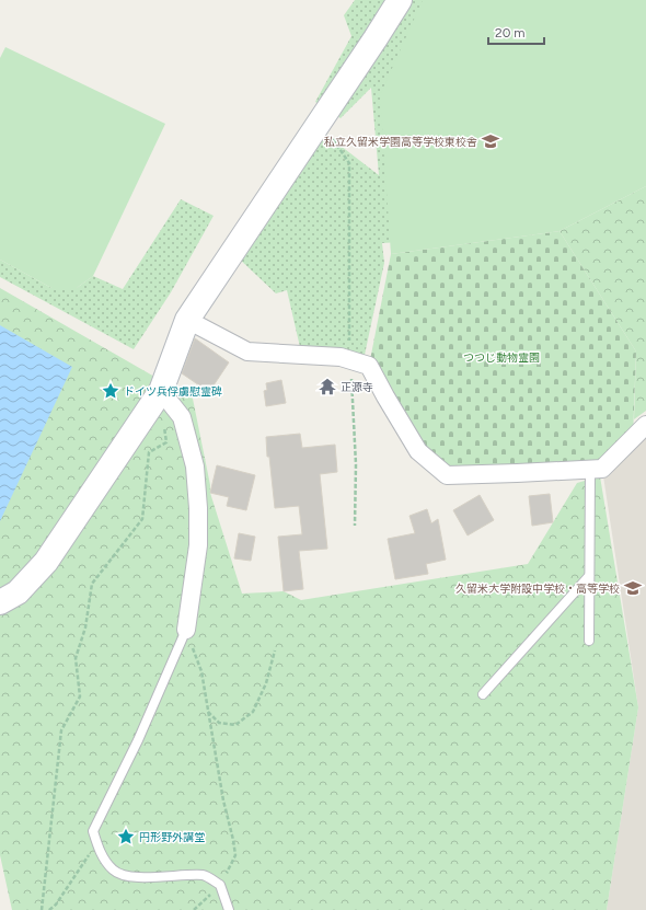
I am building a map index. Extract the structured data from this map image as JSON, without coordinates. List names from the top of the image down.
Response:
{
  "parks": ["つつじ動物霊園"],
  "places": {
    "school or university": ["私立久留米学園高等学校東校舎", "久留米大学附設中学校・高等学校"],
    "temple": ["正源寺"],
    "place": ["ドイツ兵俘虜慰霊碑", "円形野外講堂"]
  },
  "scale_bar": "20 m"
}
